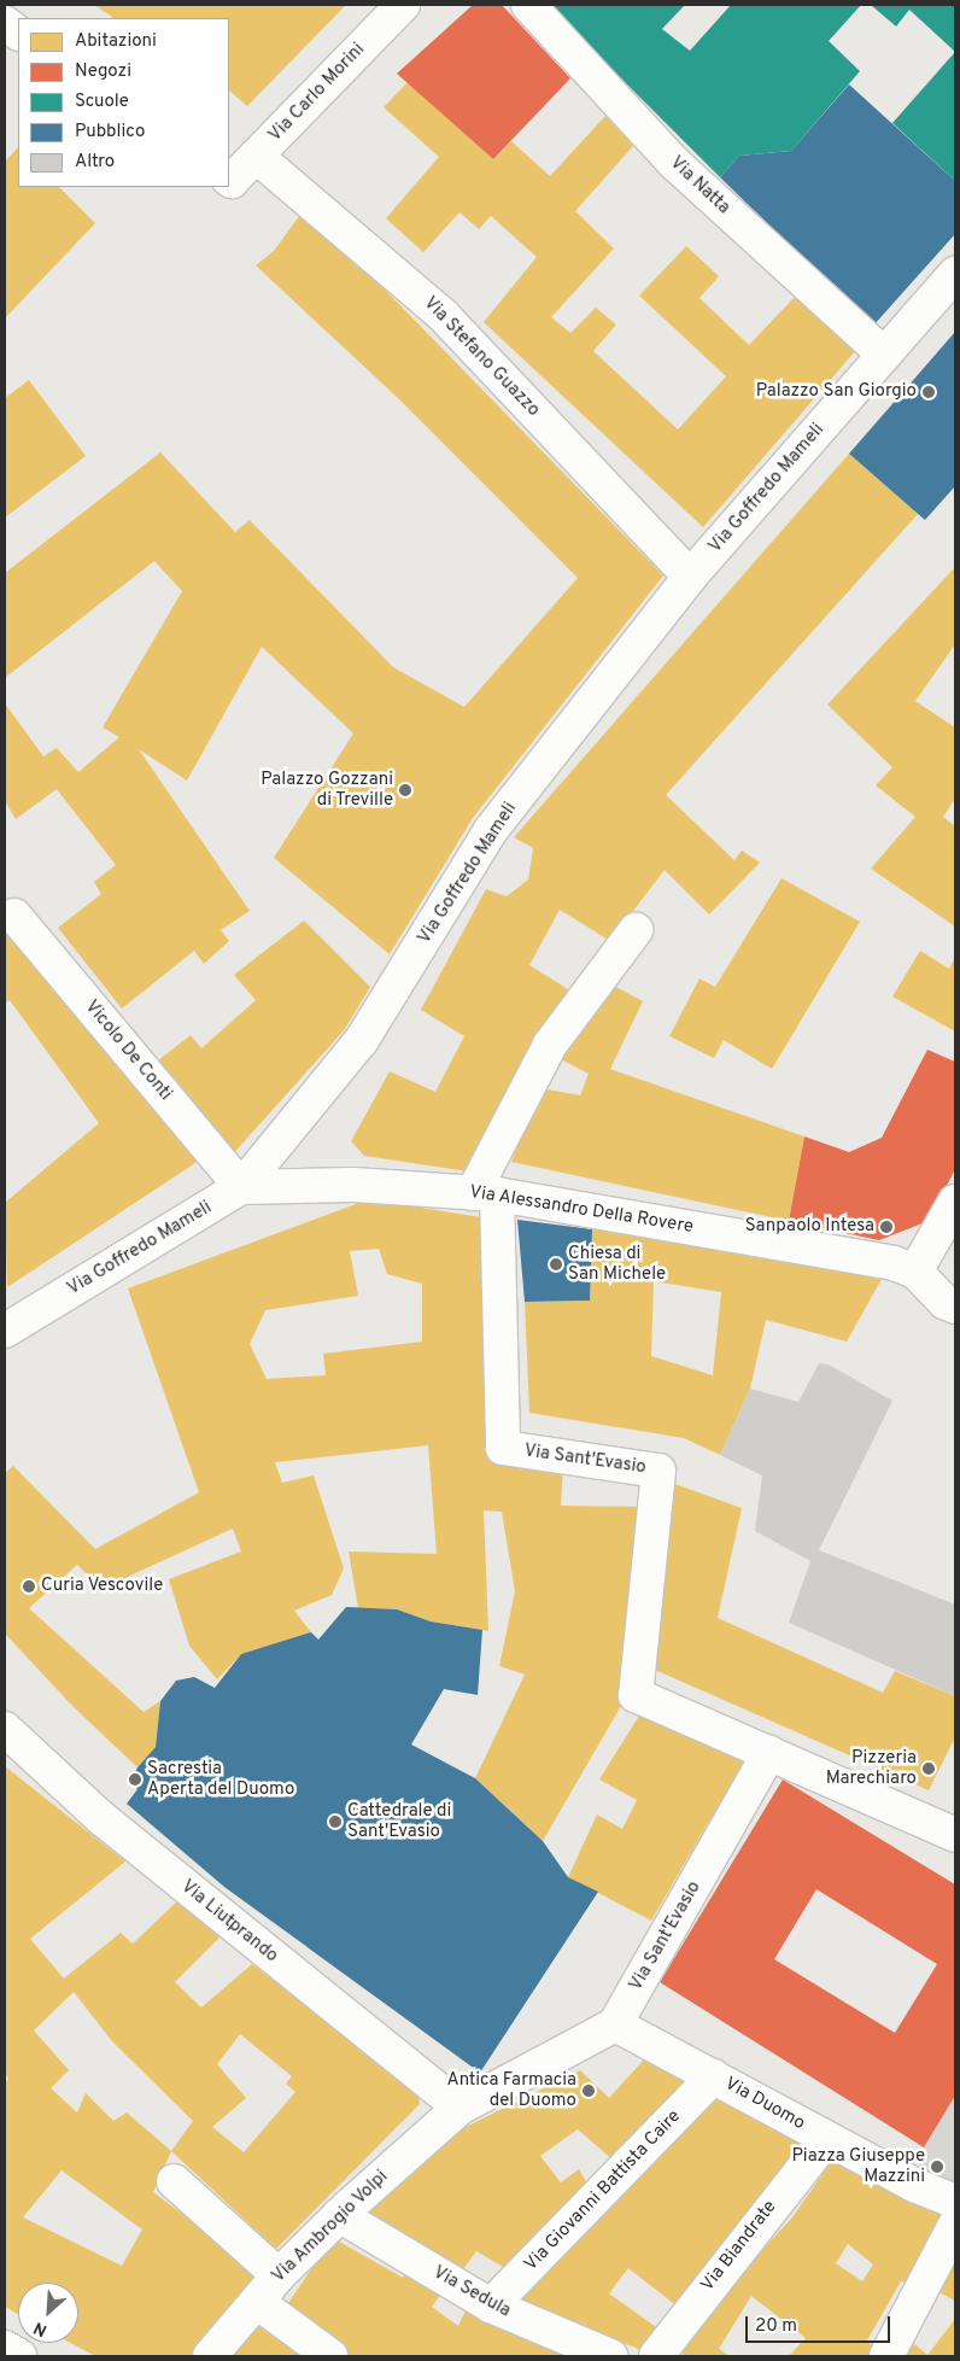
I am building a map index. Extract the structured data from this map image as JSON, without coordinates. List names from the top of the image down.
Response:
{
  "streets": {
    "street": [
      "Via Carlo Morini",
      "Via Natta",
      "Via Stefano Guazzo",
      "Via Goffredo Mameli",
      "Vicolo De Conti",
      "Via Alessandro Della Rovere",
      "Via Sant'Evasio",
      "Via Liutprando",
      "Via Duomo",
      "Via Giovanni Battista Caire",
      "Via Ambrogio Volpi",
      "Via Biandrate",
      "Via Sedula"
    ]
  },
  "crossings": [
    ["Via Carlo Morini", "Via Stefano Guazzo"],
    ["Via Natta", "Via Goffredo Mameli"],
    ["Via Stefano Guazzo", "Via Goffredo Mameli"],
    ["Via Goffredo Mameli", "Vicolo De Conti"],
    ["Via Goffredo Mameli", "Via Alessandro Della Rovere"],
    ["Vicolo De Conti", "Via Alessandro Della Rovere"],
    ["Via Alessandro Della Rovere", "Via Sant'Evasio"],
    ["Via Sant'Evasio", "Via Duomo"],
    ["Via Sant'Evasio", "Via Ambrogio Volpi"],
    ["Via Liutprando", "Via Ambrogio Volpi"],
    ["Via Duomo", "Via Giovanni Battista Caire"],
    ["Via Duomo", "Via Ambrogio Volpi"],
    ["Via Duomo", "Via Biandrate"],
    ["Via Giovanni Battista Caire", "Via Sedula"],
    ["Via Ambrogio Volpi", "Via Sedula"]
  ],
  "places": [
    "Palazzo San Giorgio",
    "Palazzo Gozzani di Treville",
    "Sanpaolo Intesa",
    "Chiesa di San Michele",
    "Curia Vescovile",
    "Pizzeria Marechiaro",
    "Sacrestia Aperta del Duomo",
    "Cattedrale di Sant'Evasio",
    "Antica Farmacia del Duomo",
    "Piazza Giuseppe Mazzini"
  ],
  "legend": [
    "Abitazioni",
    "Negozi",
    "Scuole",
    "Pubblico",
    "Altro"
  ],
  "scale_bar": "20 m",
  "north": "bottom left"
}
